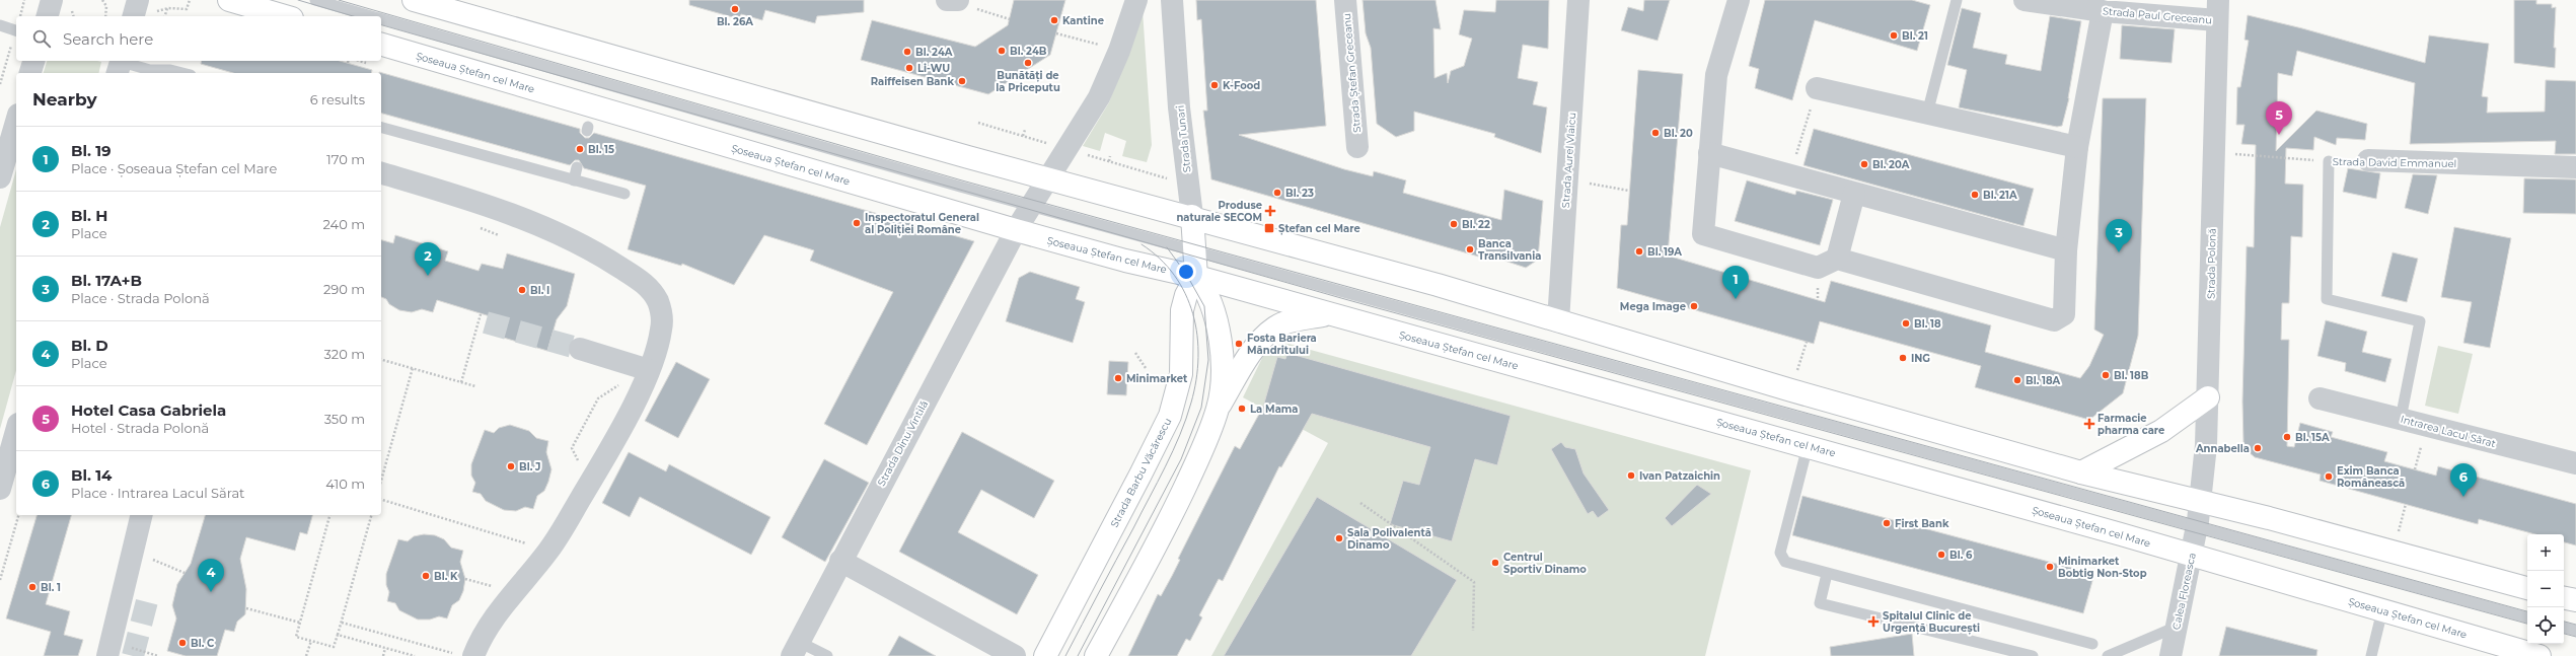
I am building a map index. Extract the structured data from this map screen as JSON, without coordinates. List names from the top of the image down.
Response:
{
  "streets": {
    "main road": ["Șoseaua Ștefan cel Mare", "Strada Tunari", "Strada Barbu Văcărescu"],
    "street": [
      "Strada Paul Greceanu",
      "Strada Ștefan Greceanu",
      "Strada Aurel Vlaicu",
      "Strada David Emmanuel",
      "Strada Polonă",
      "Intrarea Lacul Sărat",
      "Strada Dinu Vintilă",
      "Calea Floreasca"
    ]
  },
  "crossings": [
    ["Strada Paul Greceanu", "Strada Polonă"],
    ["Șoseaua Ștefan cel Mare", "Strada Tunari"],
    ["Șoseaua Ștefan cel Mare", "Strada Dinu Vintilă"],
    ["Șoseaua Ștefan cel Mare", "Strada Barbu Văcărescu"],
    ["Șoseaua Ștefan cel Mare", "Calea Floreasca"],
    ["Strada Tunari", "Strada Barbu Văcărescu"],
    ["Strada David Emmanuel", "Strada Polonă"],
    ["Strada Polonă", "Calea Floreasca"]
  ],
  "places": {
    "other": [
      "Bl. 26A",
      "Kantine",
      "Bl. 21",
      "Bl. 24B",
      "Bl. 24A",
      "Bunătăți de la Priceputu",
      "Li-WU",
      "Raiffeisen Bank",
      "K-Food",
      "Bl. 20",
      "Bl. 15",
      "Bl. 20A",
      "Bl. 23",
      "Bl. 21A",
      "Inspectoratul General al Poliției Române",
      "Bl. 22",
      "Banca Transilvania",
      "Bl. 19A",
      "Bl. I",
      "Mega Image",
      "Bl. 18",
      "Fosta Bariera Mândritului",
      "ING",
      "Bl. 18B",
      "Minimarket",
      "Bl. 18A",
      "La Mama",
      "Bl. 15A",
      "Annabella",
      "Bl. J",
      "Ivan Patzaichin",
      "Exim Banca Românească",
      "First Bank",
      "Sala Polivalentă Dinamo",
      "Bl. 6",
      "Centrul Sportiv Dinamo",
      "Minimarket Bobtig Non-Stop",
      "Bl. K",
      "Bl. 1",
      "Bl. C"
    ],
    "health": ["Produse naturale SECOM", "Farmacie pharma care", "Spitalul Clinic de Urgență București"],
    "transit": ["Ștefan cel Mare"]
  },
  "page": {
    "search": "Search here",
    "heading": ["Nearby", "6 results"],
    "pins": [
      "5",
      "3",
      "2",
      "1",
      "6",
      "4"
    ],
    "list": [
      {
        "mark": "1",
        "name": "Bl. 19",
        "note": "Place · Șoseaua Ștefan cel Mare",
        "value": "170 m"
      },
      {
        "mark": "2",
        "name": "Bl. H",
        "note": "Place",
        "value": "240 m"
      },
      {
        "mark": "3",
        "name": "Bl. 17A+B",
        "note": "Place · Strada Polonă",
        "value": "290 m"
      },
      {
        "mark": "4",
        "name": "Bl. D",
        "note": "Place",
        "value": "320 m"
      },
      {
        "mark": "5",
        "name": "Hotel Casa Gabriela",
        "note": "Hotel · Strada Polonă",
        "value": "350 m"
      },
      {
        "mark": "6",
        "name": "Bl. 14",
        "note": "Place · Intrarea Lacul Sărat",
        "value": "410 m"
      }
    ],
    "map_buttons": ["+", "−"]
  }
}
